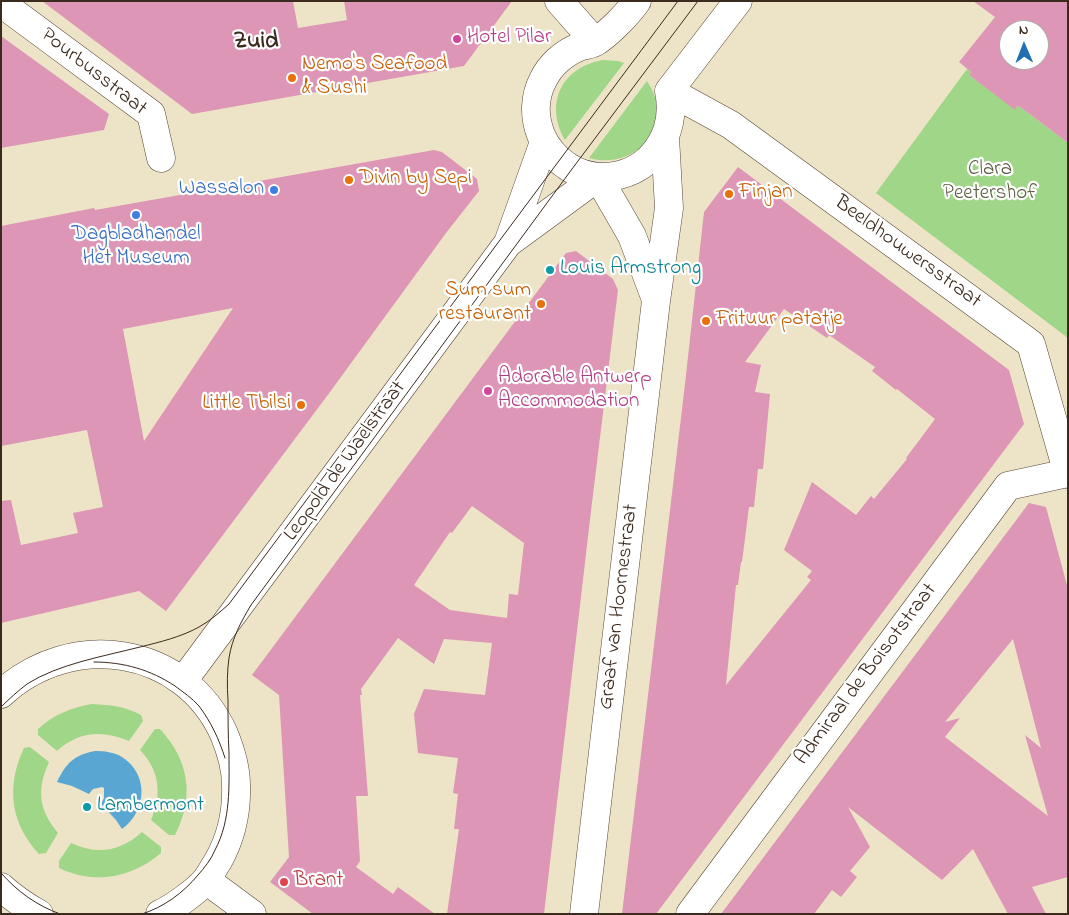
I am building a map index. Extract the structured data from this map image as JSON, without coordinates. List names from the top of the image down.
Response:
{
  "streets": {
    "street": [
      "Pourbusstraat",
      "Beeldhouwersstraat",
      "Leopold de Waelstraat",
      "Graaf van Hoornestraat",
      "Admiraal de Boisotstraat"
    ]
  },
  "crossings": [
    ["Beeldhouwersstraat", "Admiraal de Boisotstraat"],
    ["Leopold de Waelstraat", "Graaf van Hoornestraat"]
  ],
  "districts": ["Zuid"],
  "parks": ["Clara Peetershof"],
  "places": [
    "Hotel Pilar",
    "Nemo's Seafood & Sushi",
    "Divin by Sepi",
    "Wassalon",
    "Finjan",
    "Dagbladhandel Het Museum",
    "Louis Armstrong",
    "Sum sum restaurant",
    "Frituur patatje",
    "Adorable Antwerp Accommodation",
    "Little Tbilsi",
    "Lambermont",
    "Brant"
  ],
  "north": "top"
}
